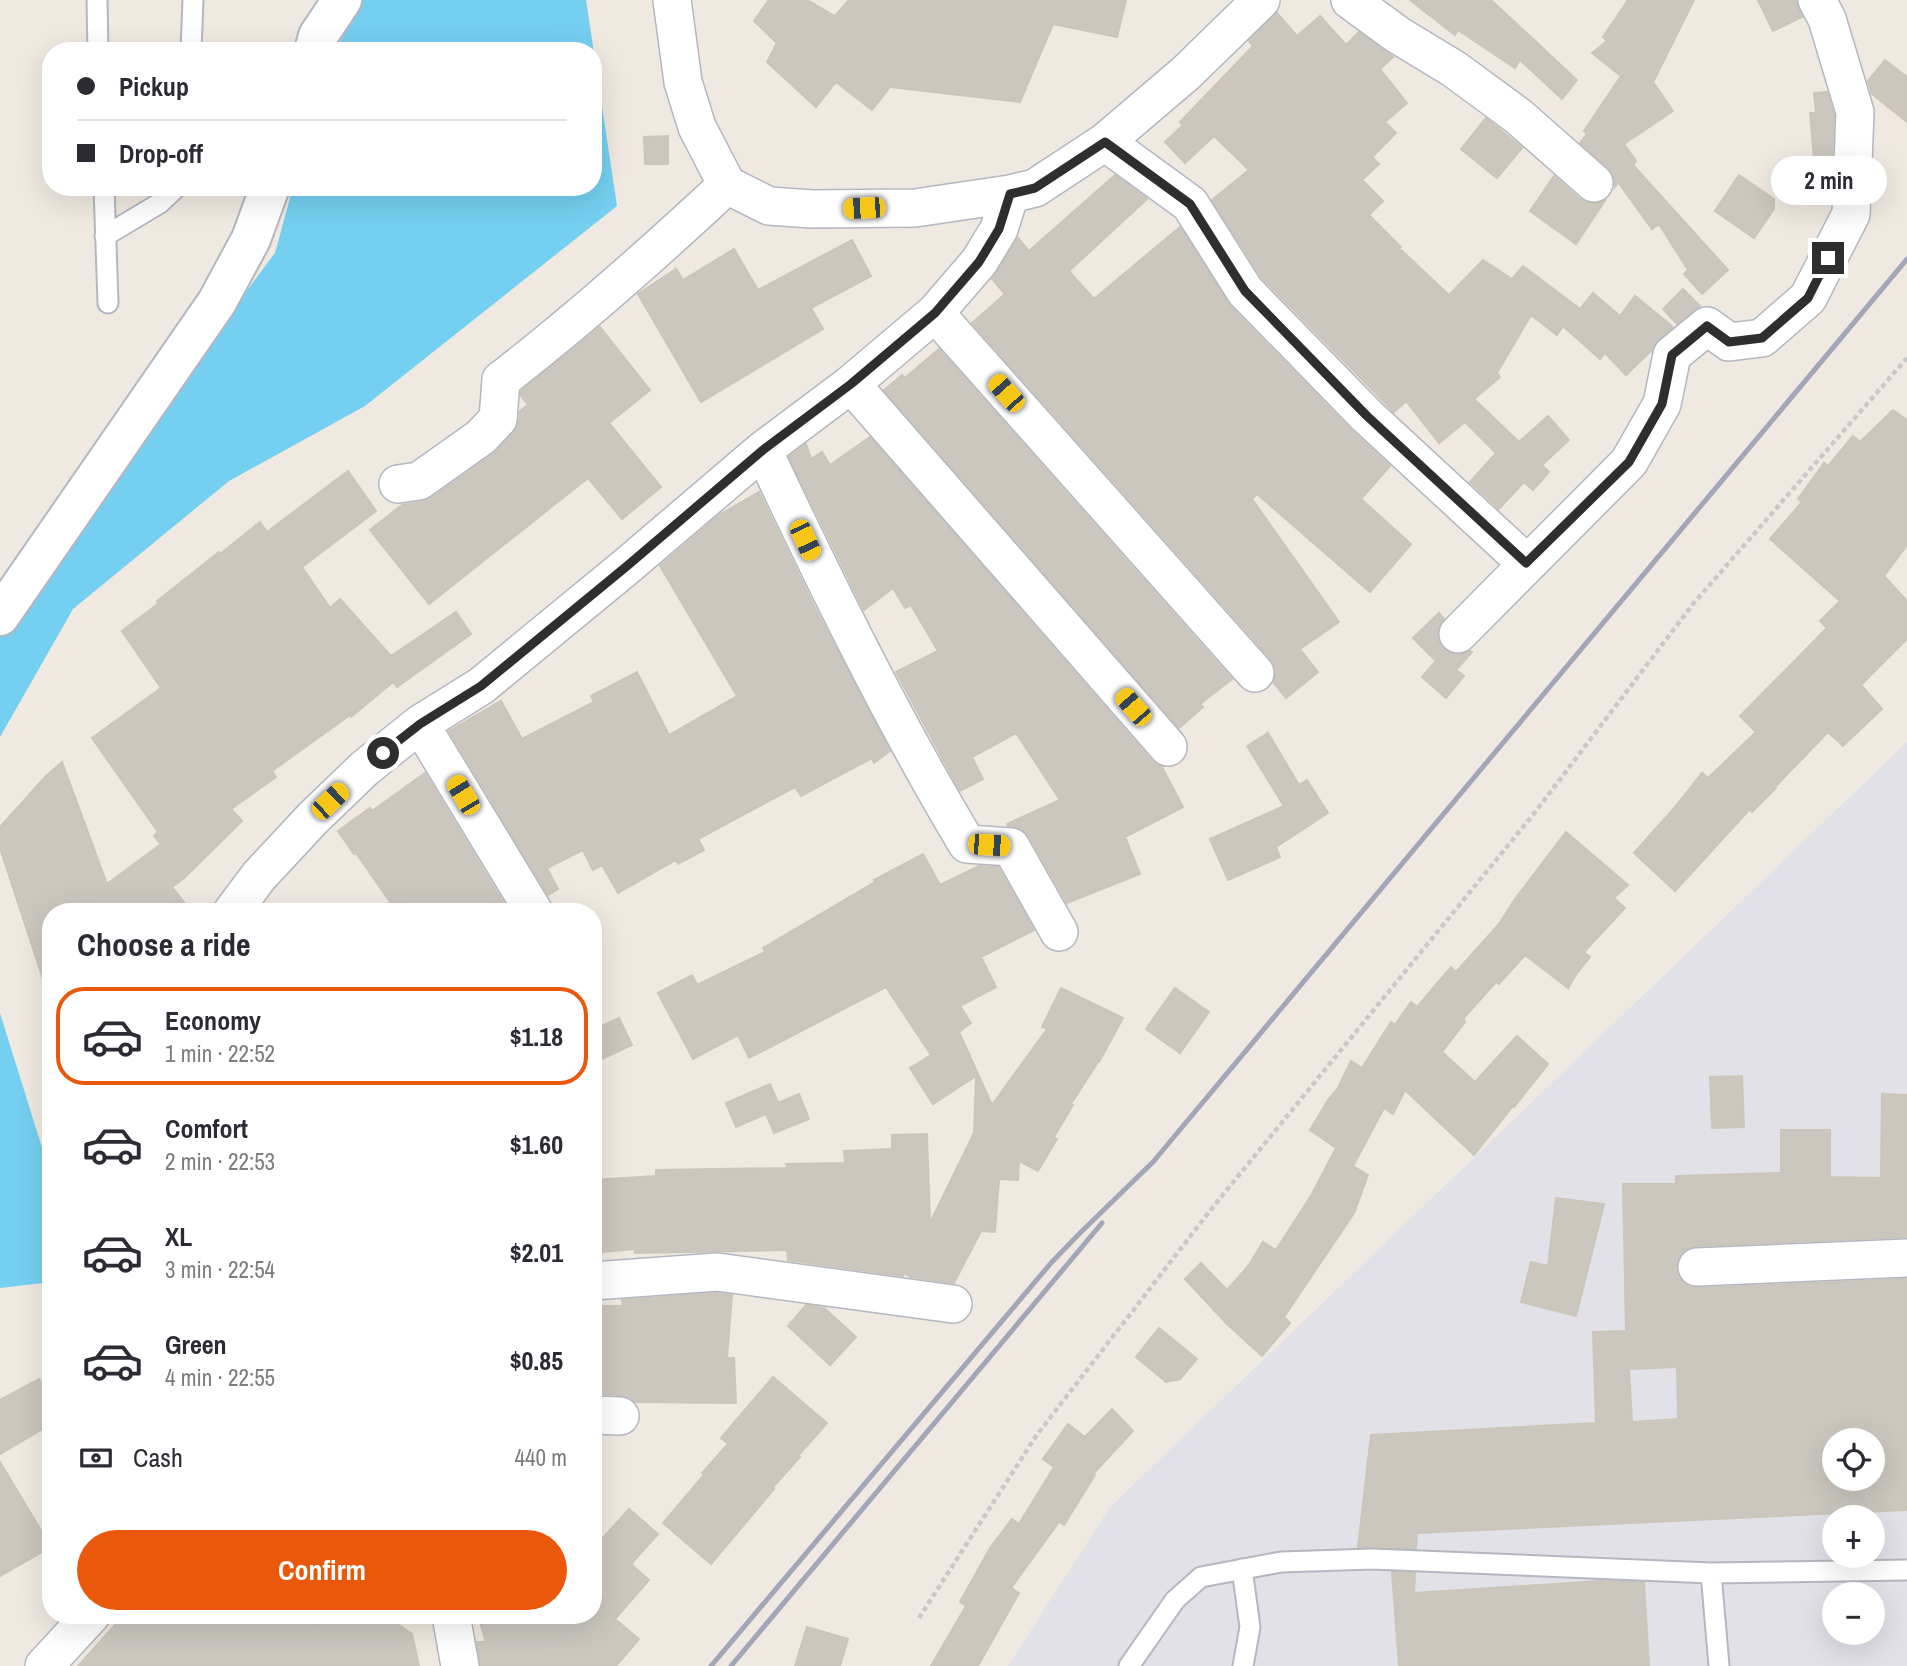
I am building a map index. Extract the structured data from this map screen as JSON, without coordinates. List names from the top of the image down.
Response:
{
  "page": {
    "banner": ["Pickup", "Drop-off"],
    "bubble": "2 min",
    "heading": "Choose a ride",
    "list": [
      {
        "name": "Economy",
        "note": "1 min · 22:52",
        "value": "$1.18"
      },
      {
        "name": "Comfort",
        "note": "2 min · 22:53",
        "value": "$1.60"
      },
      {
        "name": "XL",
        "note": "3 min · 22:54",
        "value": "$2.01"
      },
      {
        "name": "Green",
        "note": "4 min · 22:55",
        "value": "$0.85"
      }
    ],
    "pay": ["Cash", "440 m"],
    "map_buttons": ["+", "−"],
    "buttons": "Confirm"
  }
}
